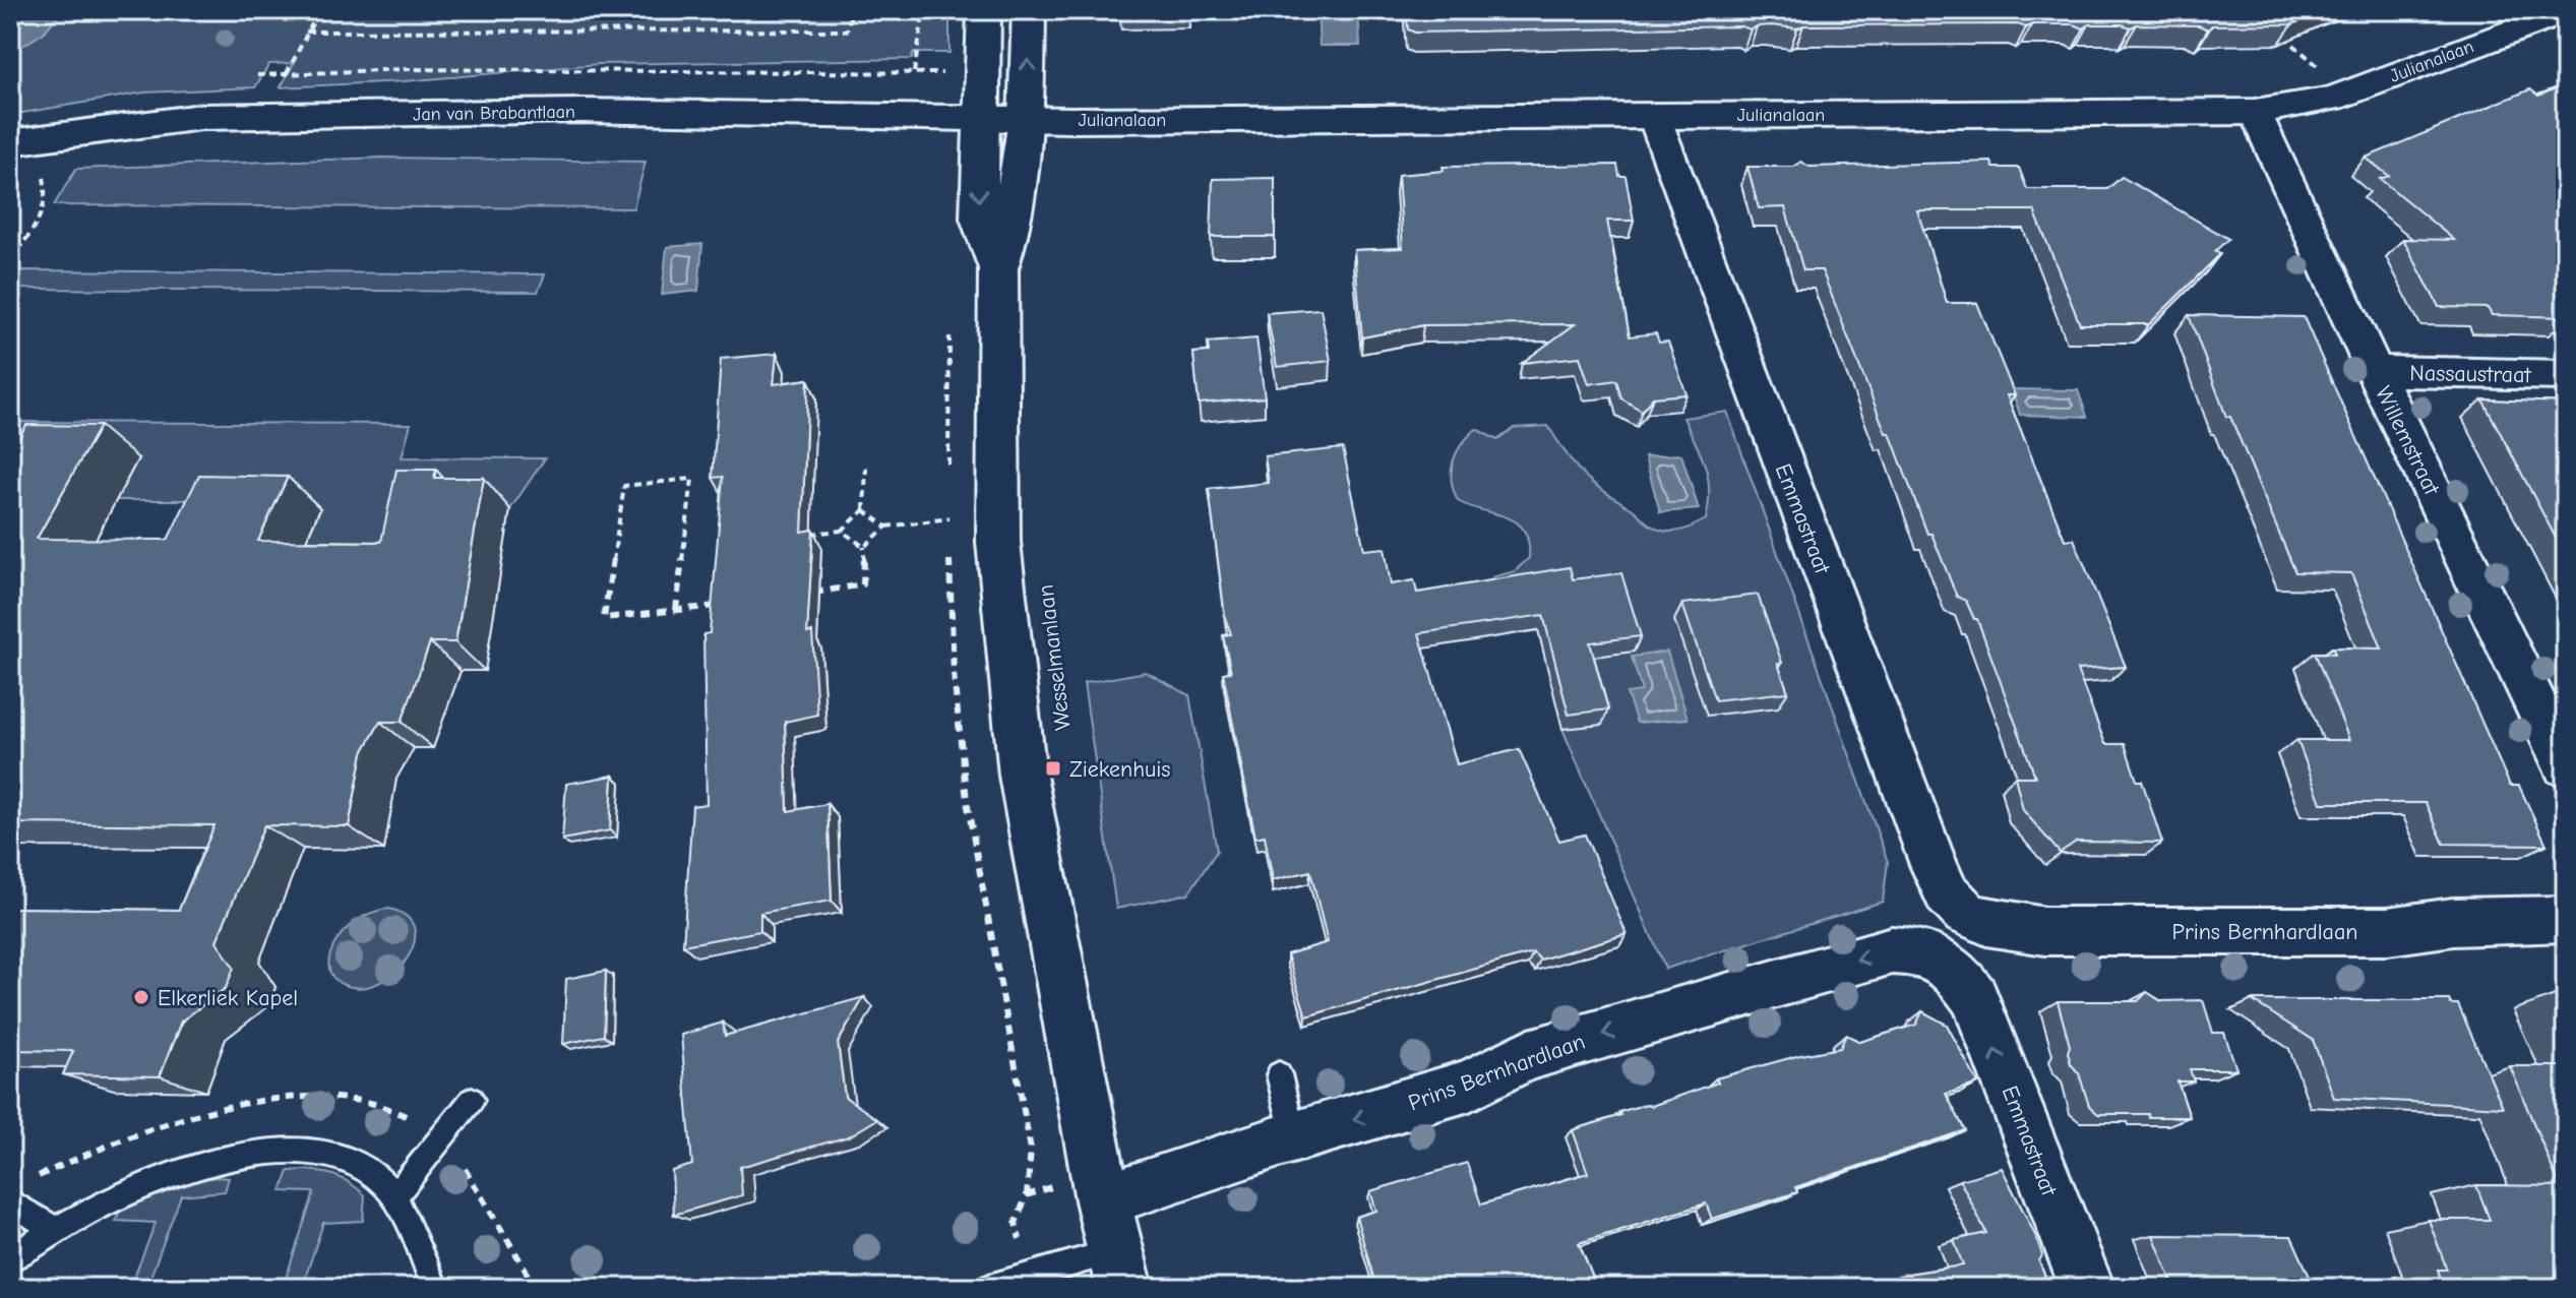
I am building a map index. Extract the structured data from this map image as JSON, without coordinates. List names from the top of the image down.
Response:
{
  "streets": {
    "main road": ["Julianalaan", "Jan van Brabantlaan", "Wesselmanlaan"],
    "street": [
      "Nassaustraat",
      "Willemstraat",
      "Emmastraat",
      "Prins Bernhardlaan"
    ]
  },
  "crossings": [
    ["Julianalaan", "Jan van Brabantlaan"],
    ["Julianalaan", "Willemstraat"],
    ["Julianalaan", "Emmastraat"],
    ["Julianalaan", "Wesselmanlaan"],
    ["Jan van Brabantlaan", "Wesselmanlaan"],
    ["Nassaustraat", "Willemstraat"],
    ["Emmastraat", "Prins Bernhardlaan"],
    ["Wesselmanlaan", "Prins Bernhardlaan"]
  ],
  "one_way": ["Prins Bernhardlaan"],
  "places": {
    "transit": ["Ziekenhuis"],
    "other": ["Elkerliek Kapel"]
  }
}
